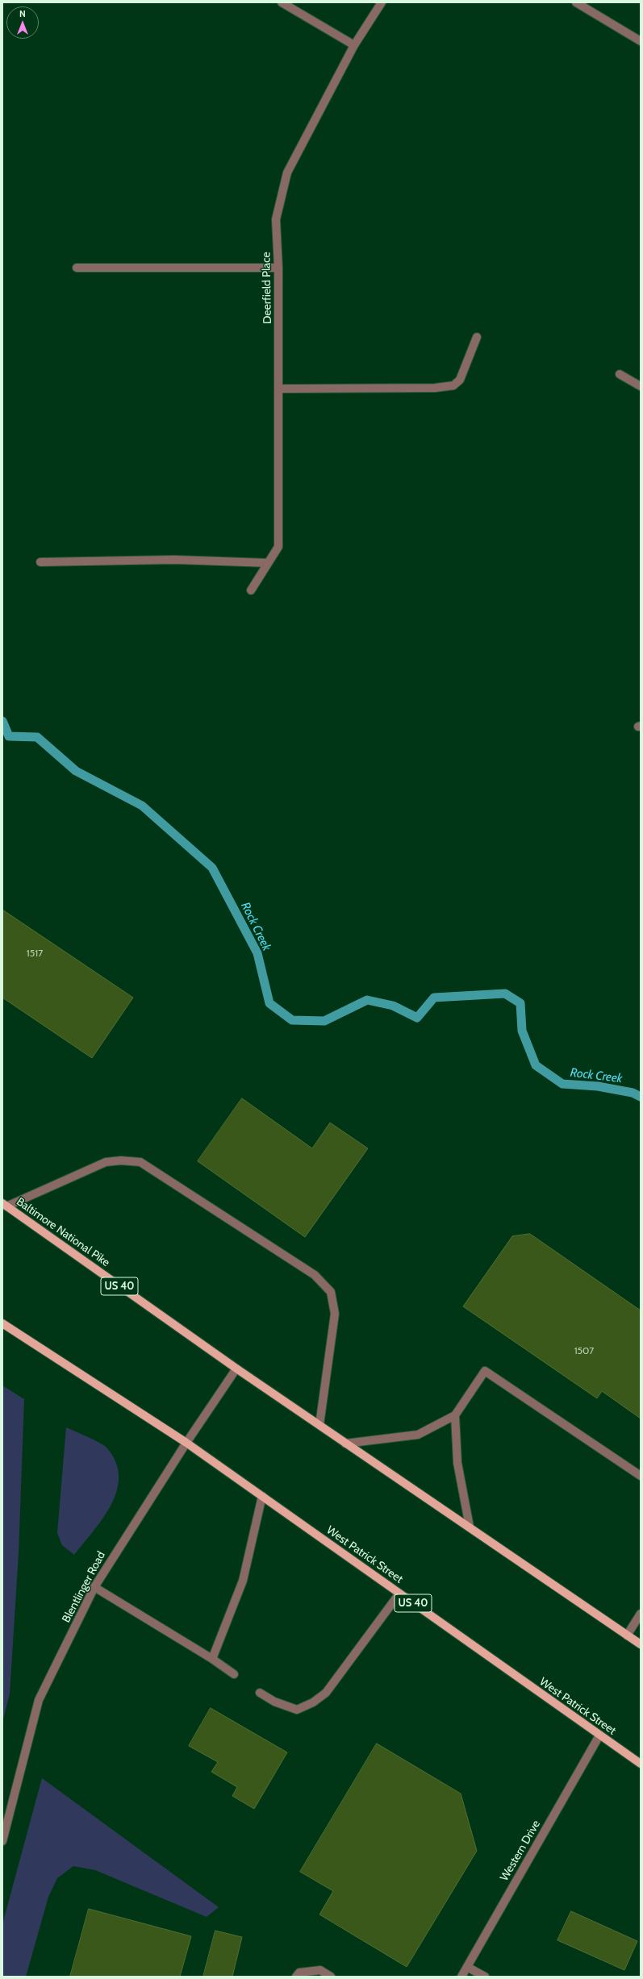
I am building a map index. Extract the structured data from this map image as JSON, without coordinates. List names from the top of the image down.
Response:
{
  "streets": {
    "main road": ["Baltimore National Pike", "US 40", "West Patrick Street"],
    "street": ["Deerfield Place", "Blentlinger Road", "Western Drive"]
  },
  "crossings": [
    ["Baltimore National Pike", "US 40"],
    ["Baltimore National Pike", "Blentlinger Road"],
    ["US 40", "West Patrick Street"],
    ["US 40", "Blentlinger Road"],
    ["West Patrick Street", "Blentlinger Road"],
    ["West Patrick Street", "Western Drive"]
  ],
  "water": ["Rock Creek"],
  "house_numbers": ["1517", "1507"],
  "north": "top"
}
